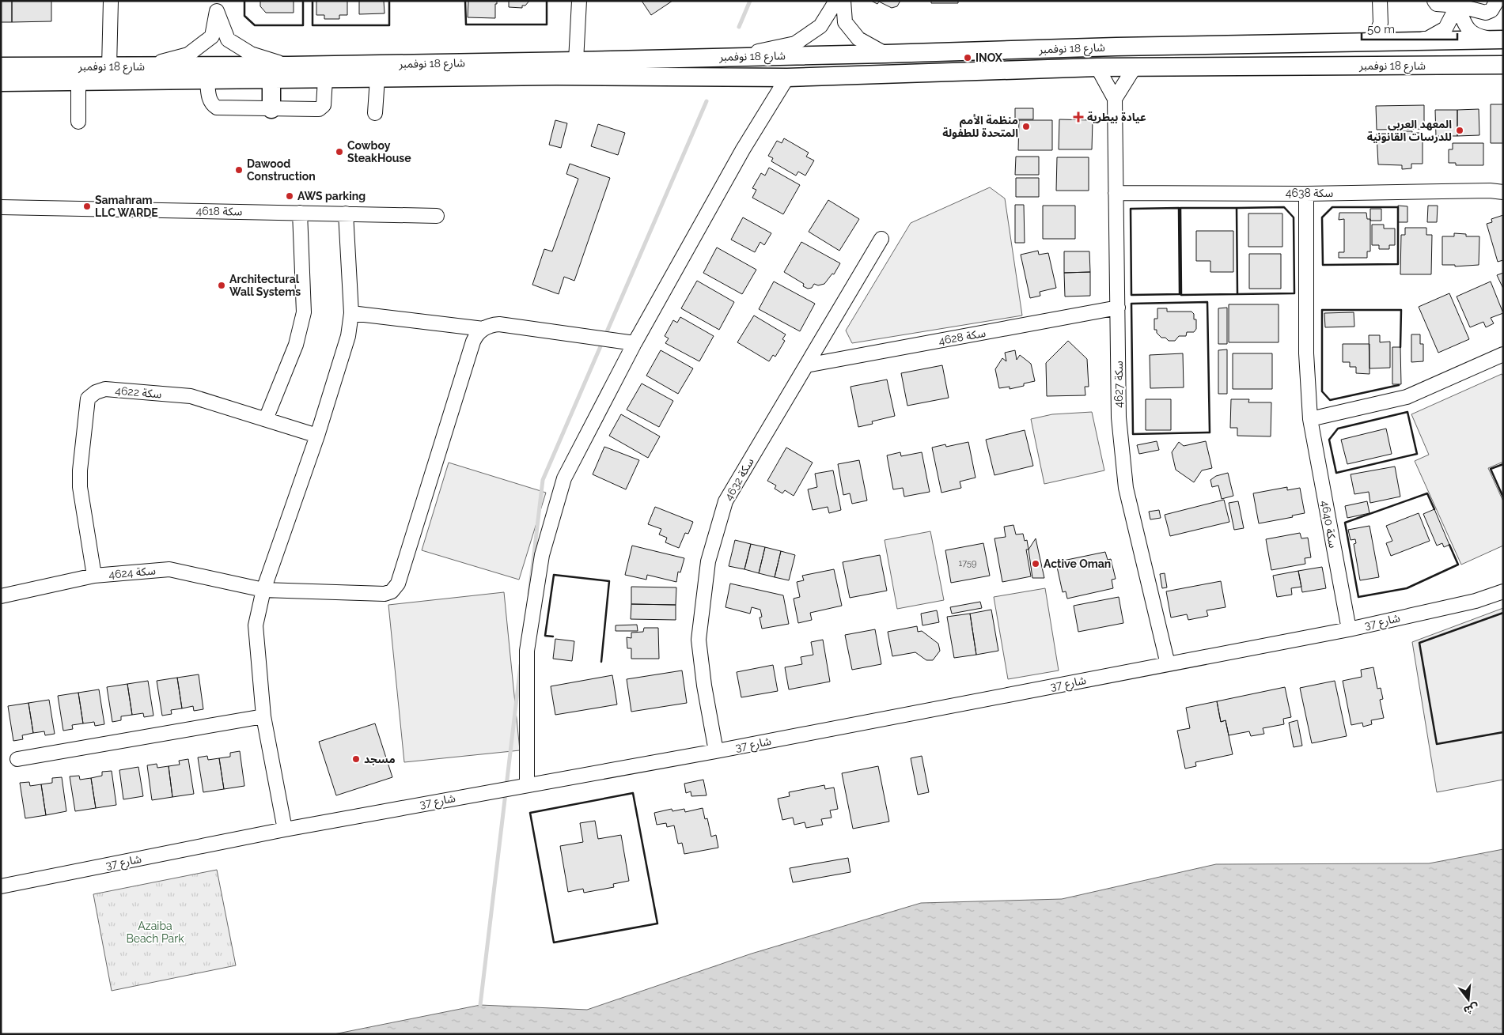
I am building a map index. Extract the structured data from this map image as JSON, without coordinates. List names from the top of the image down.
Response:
{
  "streets": {
    "main road": ["شارع 18 نوفمبر"],
    "street": [
      "سكة 4638",
      "سكة 4618",
      "سكة 4628",
      "سكة 4627",
      "سكة 4622",
      "سكة 4632",
      "سكة 4640",
      "سكة 4624",
      "شارع 37"
    ]
  },
  "crossings": [
    ["شارع 18 نوفمبر", "سكة 4627"],
    ["سكة 4638", "سكة 4627"],
    ["سكة 4638", "سكة 4640"],
    ["سكة 4628", "سكة 4627"],
    ["سكة 4628", "سكة 4632"],
    ["سكة 4627", "شارع 37"],
    ["سكة 4622", "سكة 4624"],
    ["سكة 4632", "شارع 37"],
    ["سكة 4640", "شارع 37"]
  ],
  "parks": ["Azaiba Beach Park"],
  "places": {
    "other": [
      "INOX",
      "منظمة الأمم المتحدة للطفولة",
      "المعهد العربي للدرسات القانونية",
      "Cowboy SteakHouse",
      "Dawood Construction",
      "AWS parking",
      "Samahram LLC WARDE",
      "Architectural Wall Systems",
      "Active Oman",
      "مسجد"
    ],
    "health": ["عيادة بيطرية"]
  },
  "house_numbers": ["1759"],
  "scale_bar": "50 m",
  "north": "bottom"
}
